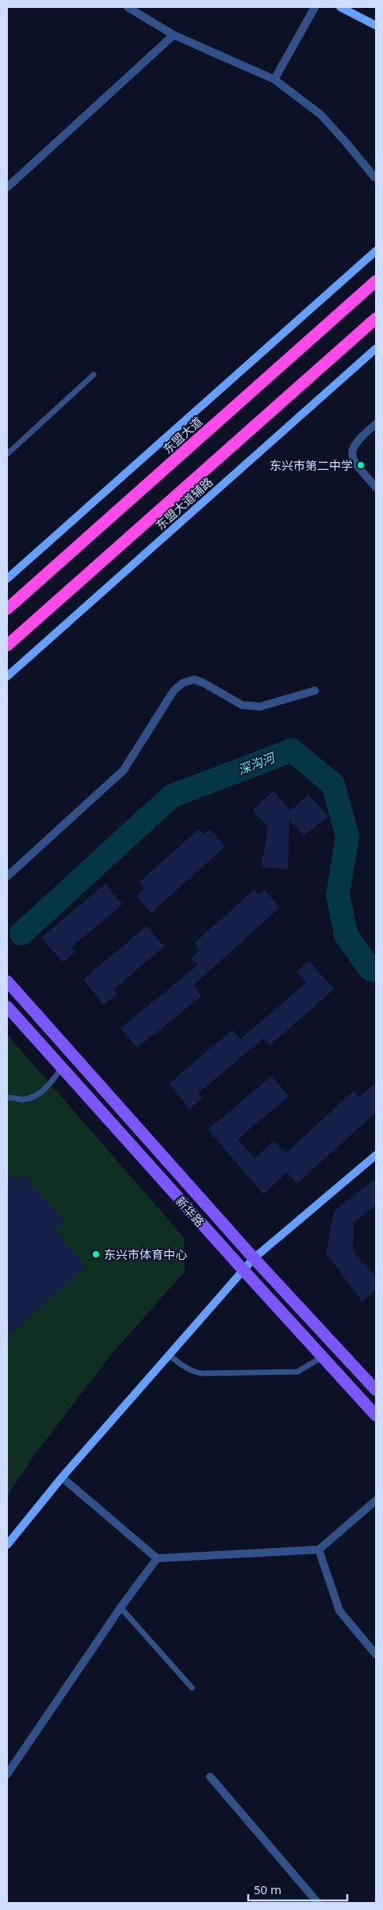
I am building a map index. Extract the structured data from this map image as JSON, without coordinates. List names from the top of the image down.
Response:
{
  "streets": {
    "highway": ["东盟大道"],
    "main road": ["新华路"],
    "street": ["东盟大道辅路"]
  },
  "water": ["深沟河"],
  "places": ["东兴市第二中学", "东兴市体育中心"],
  "scale_bar": "50 m"
}
